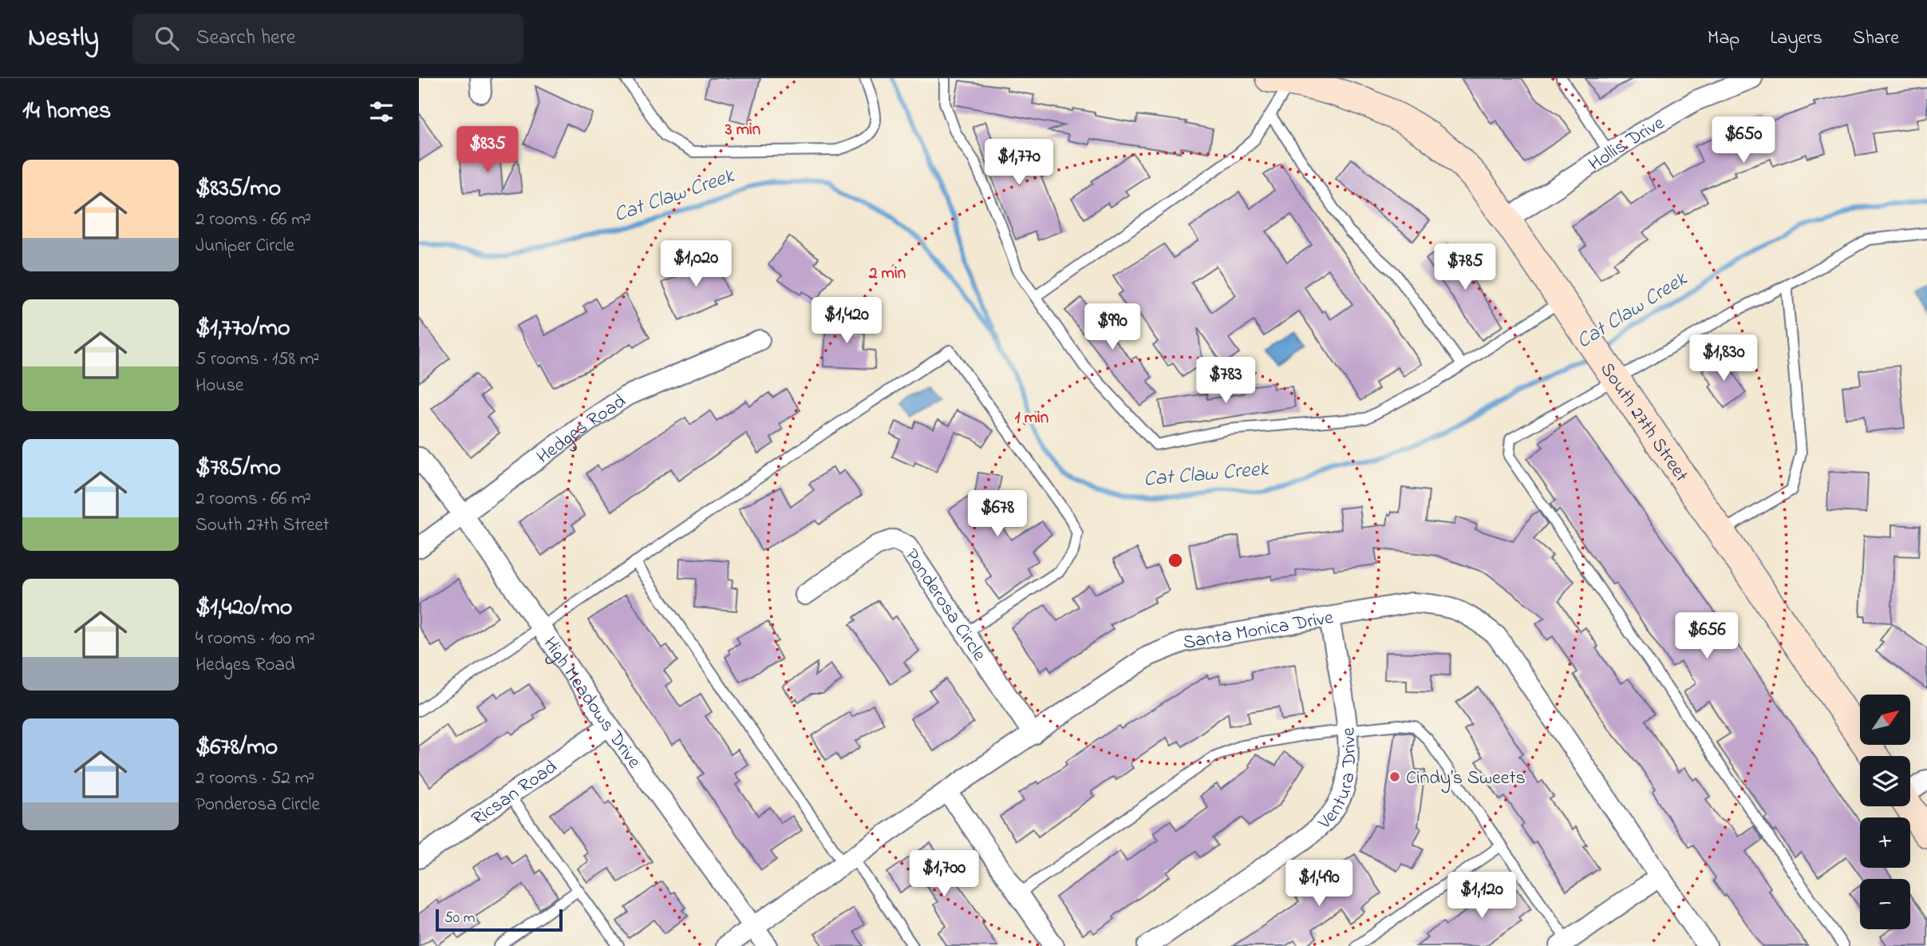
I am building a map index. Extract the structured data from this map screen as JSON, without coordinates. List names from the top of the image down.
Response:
{
  "streets": {
    "main road": ["South 27th Street"],
    "street": [
      "Hollis Drive",
      "Hedges Road",
      "Ponderosa Circle",
      "Santa Monica Drive",
      "High Meadows Drive",
      "Ventura Drive",
      "Ricsan Road"
    ]
  },
  "crossings": [
    ["Hollis Drive", "South 27th Street"],
    ["Hedges Road", "High Meadows Drive"],
    ["Ponderosa Circle", "Santa Monica Drive"],
    ["Santa Monica Drive", "High Meadows Drive"],
    ["Santa Monica Drive", "Ventura Drive"],
    ["High Meadows Drive", "Ricsan Road"]
  ],
  "water": ["Cat Claw Creek"],
  "places": ["Cindy’s Sweets"],
  "scale_bar": "50 m",
  "north": "top right",
  "page": {
    "header": "Nestly",
    "search": "Search here",
    "nav": ["Map", "Layers", "Share"],
    "heading": "14 homes",
    "price": [
      "$650",
      "$835",
      "$1,770",
      "$1,020",
      "$785",
      "$1,420",
      "$990",
      "$1,830",
      "$783",
      "$678",
      "$656",
      "$1,700",
      "$1,490",
      "$1,120"
    ],
    "list": [
      {
        "name": "$835/mo",
        "note": "2 rooms · 66 m² · Juniper Circle"
      },
      {
        "name": "$1,770/mo",
        "note": "5 rooms · 158 m² · House"
      },
      {
        "name": "$785/mo",
        "note": "2 rooms · 66 m² · South 27th Street"
      },
      {
        "name": "$1,420/mo",
        "note": "4 rooms · 100 m² · Hedges Road"
      },
      {
        "name": "$678/mo",
        "note": "2 rooms · 52 m² · Ponderosa Circle"
      }
    ],
    "map_buttons": ["+", "−"],
    "scale": "50 m"
  },
  "rings": ["3 min", "2 min", "1 min"]
}
